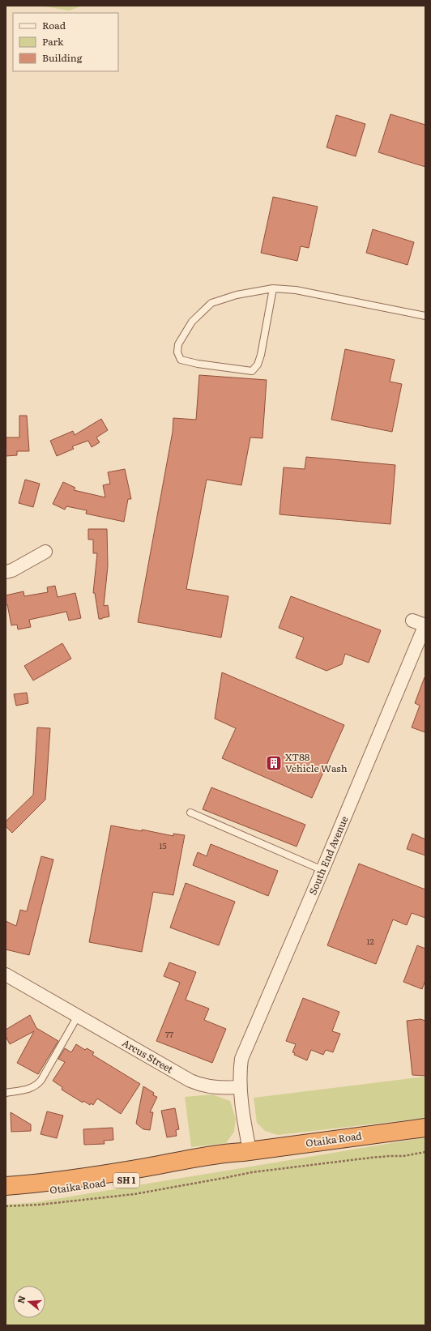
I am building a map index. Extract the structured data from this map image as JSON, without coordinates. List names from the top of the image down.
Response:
{
  "streets": {
    "highway": ["Otaika Road", "SH 1"],
    "street": ["South End Avenue", "Arcus Street"]
  },
  "crossings": [
    ["South End Avenue", "Arcus Street"]
  ],
  "places": {
    "building": ["XT88 Vehicle Wash"]
  },
  "house_numbers": ["15", "12", "77"],
  "legend": ["Road", "Park", "Building"],
  "north": "left"
}
